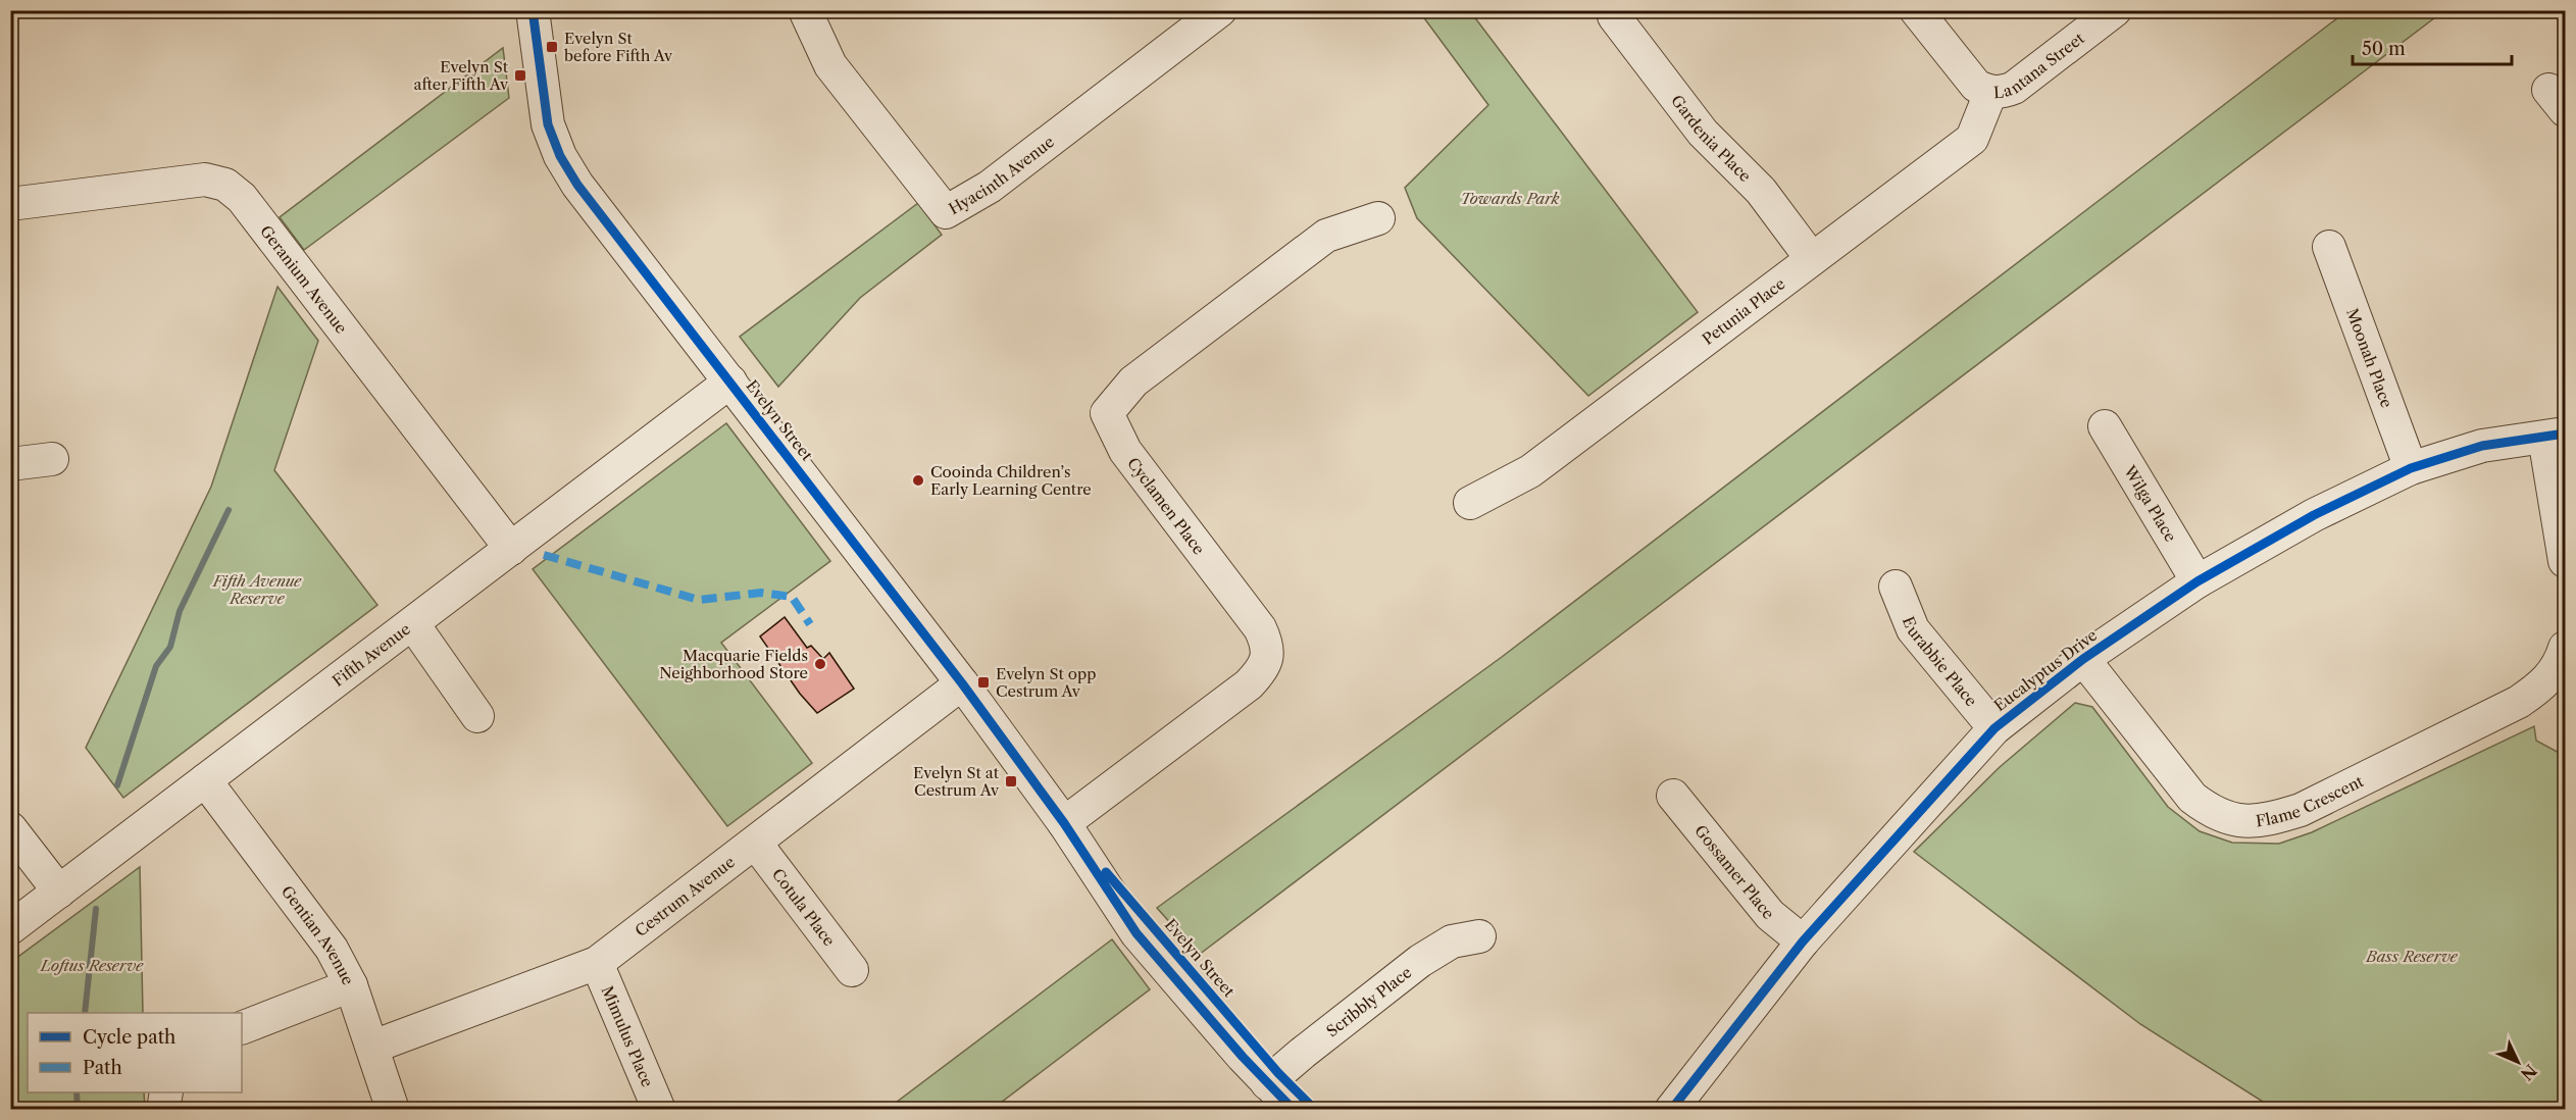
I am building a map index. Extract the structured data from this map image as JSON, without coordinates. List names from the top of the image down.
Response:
{
  "streets": {
    "street": [
      "Lantana Street",
      "Gardenia Place",
      "Hyacinth Avenue",
      "Geranium Avenue",
      "Petunia Place",
      "Moonah Place",
      "Evelyn Street",
      "Wilga Place",
      "Cyclamen Place",
      "Fifth Avenue",
      "Eurabbie Place",
      "Eucalyptus Drive",
      "Flame Crescent",
      "Gossamer Place",
      "Cestrum Avenue",
      "Cotula Place",
      "Gentian Avenue",
      "Scribbly Place",
      "Mimulus Place"
    ]
  },
  "crossings": [
    ["Lantana Street", "Petunia Place"],
    ["Gardenia Place", "Petunia Place"],
    ["Geranium Avenue", "Fifth Avenue"],
    ["Moonah Place", "Eucalyptus Drive"],
    ["Evelyn Street", "Cyclamen Place"],
    ["Evelyn Street", "Fifth Avenue"],
    ["Evelyn Street", "Cestrum Avenue"],
    ["Evelyn Street", "Scribbly Place"],
    ["Wilga Place", "Eucalyptus Drive"],
    ["Fifth Avenue", "Gentian Avenue"],
    ["Eurabbie Place", "Eucalyptus Drive"],
    ["Eucalyptus Drive", "Flame Crescent"],
    ["Eucalyptus Drive", "Gossamer Place"],
    ["Cestrum Avenue", "Cotula Place"],
    ["Cestrum Avenue", "Gentian Avenue"],
    ["Cestrum Avenue", "Mimulus Place"]
  ],
  "parks": [
    "Towards Park",
    "Fifth Avenue Reserve",
    "Bass Reserve",
    "Loftus Reserve"
  ],
  "places": {
    "transit": [
      "Evelyn St before Fifth Av",
      "Evelyn St after Fifth Av",
      "Evelyn St opp Cestrum Av",
      "Evelyn St at Cestrum Av"
    ],
    "other": ["Cooinda Children’s Early Learning Centre", "Macquarie Fields Neighborhood Store"]
  },
  "legend": ["Cycle path", "Path"],
  "scale_bar": "50 m",
  "north": "bottom right"
}
